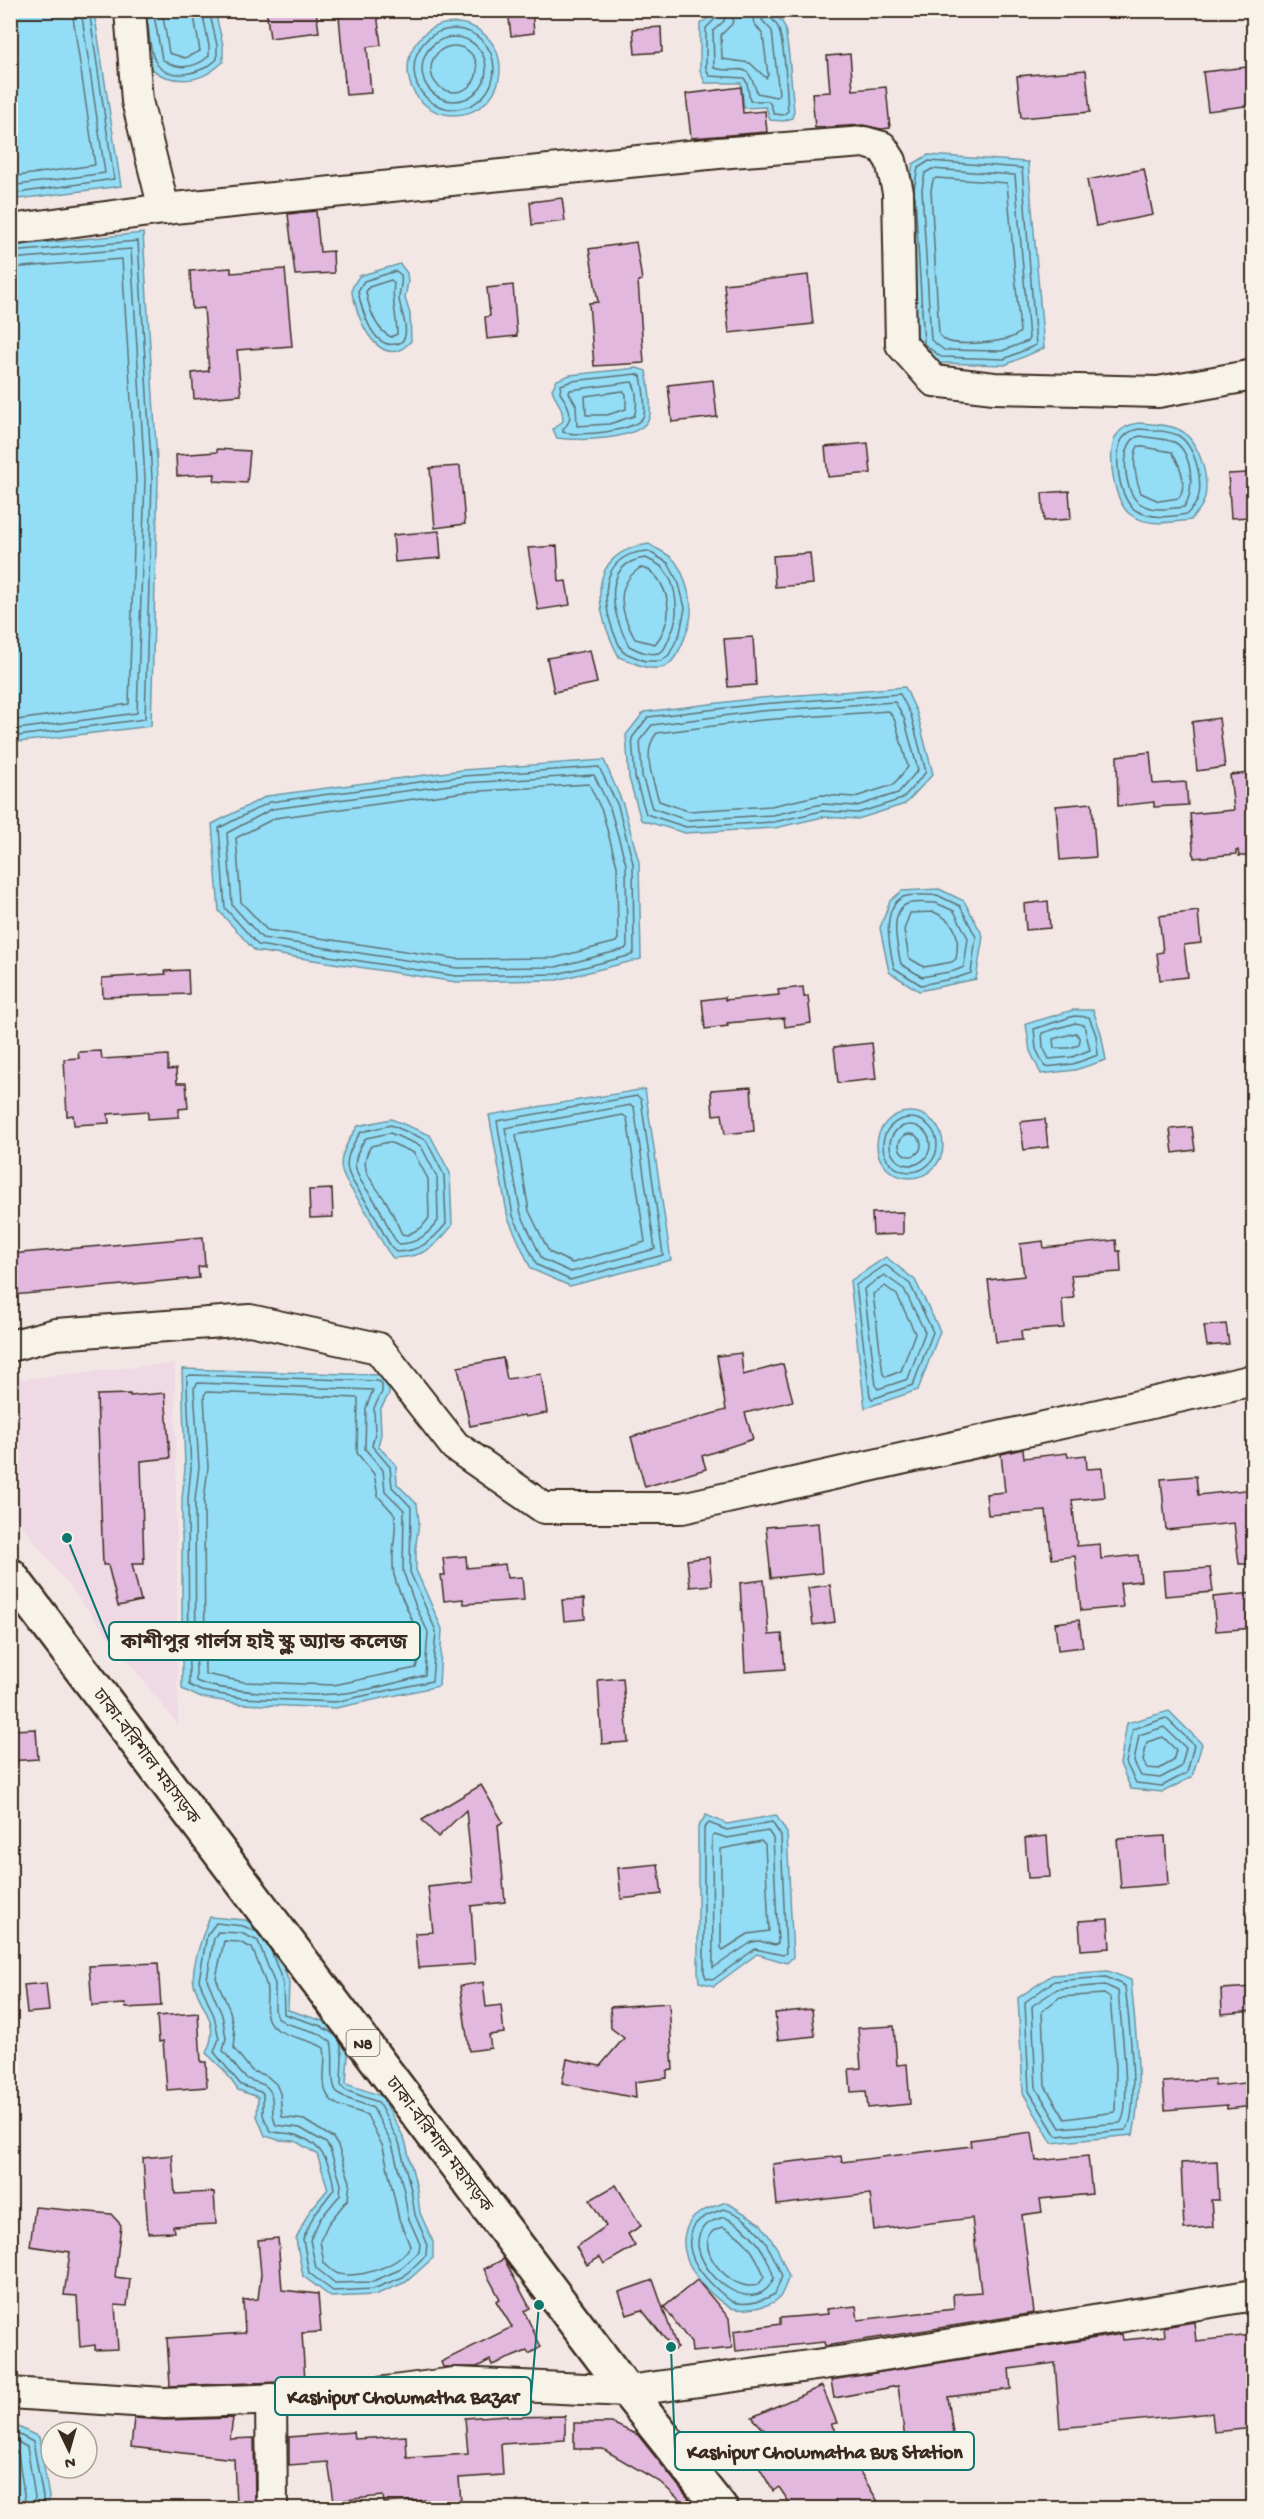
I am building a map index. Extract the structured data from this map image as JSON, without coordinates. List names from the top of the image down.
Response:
{
  "streets": {
    "highway": ["ঢাকা-বরিশাল মহাসড়ক", "N8"]
  },
  "places": ["কাশীপুর গার্লস হাই স্কুল অ্যান্ড কলেজ", "Kashipur Chowmatha Bazar", "Kashipur Chowmatha Bus Station"],
  "north": "bottom"
}
